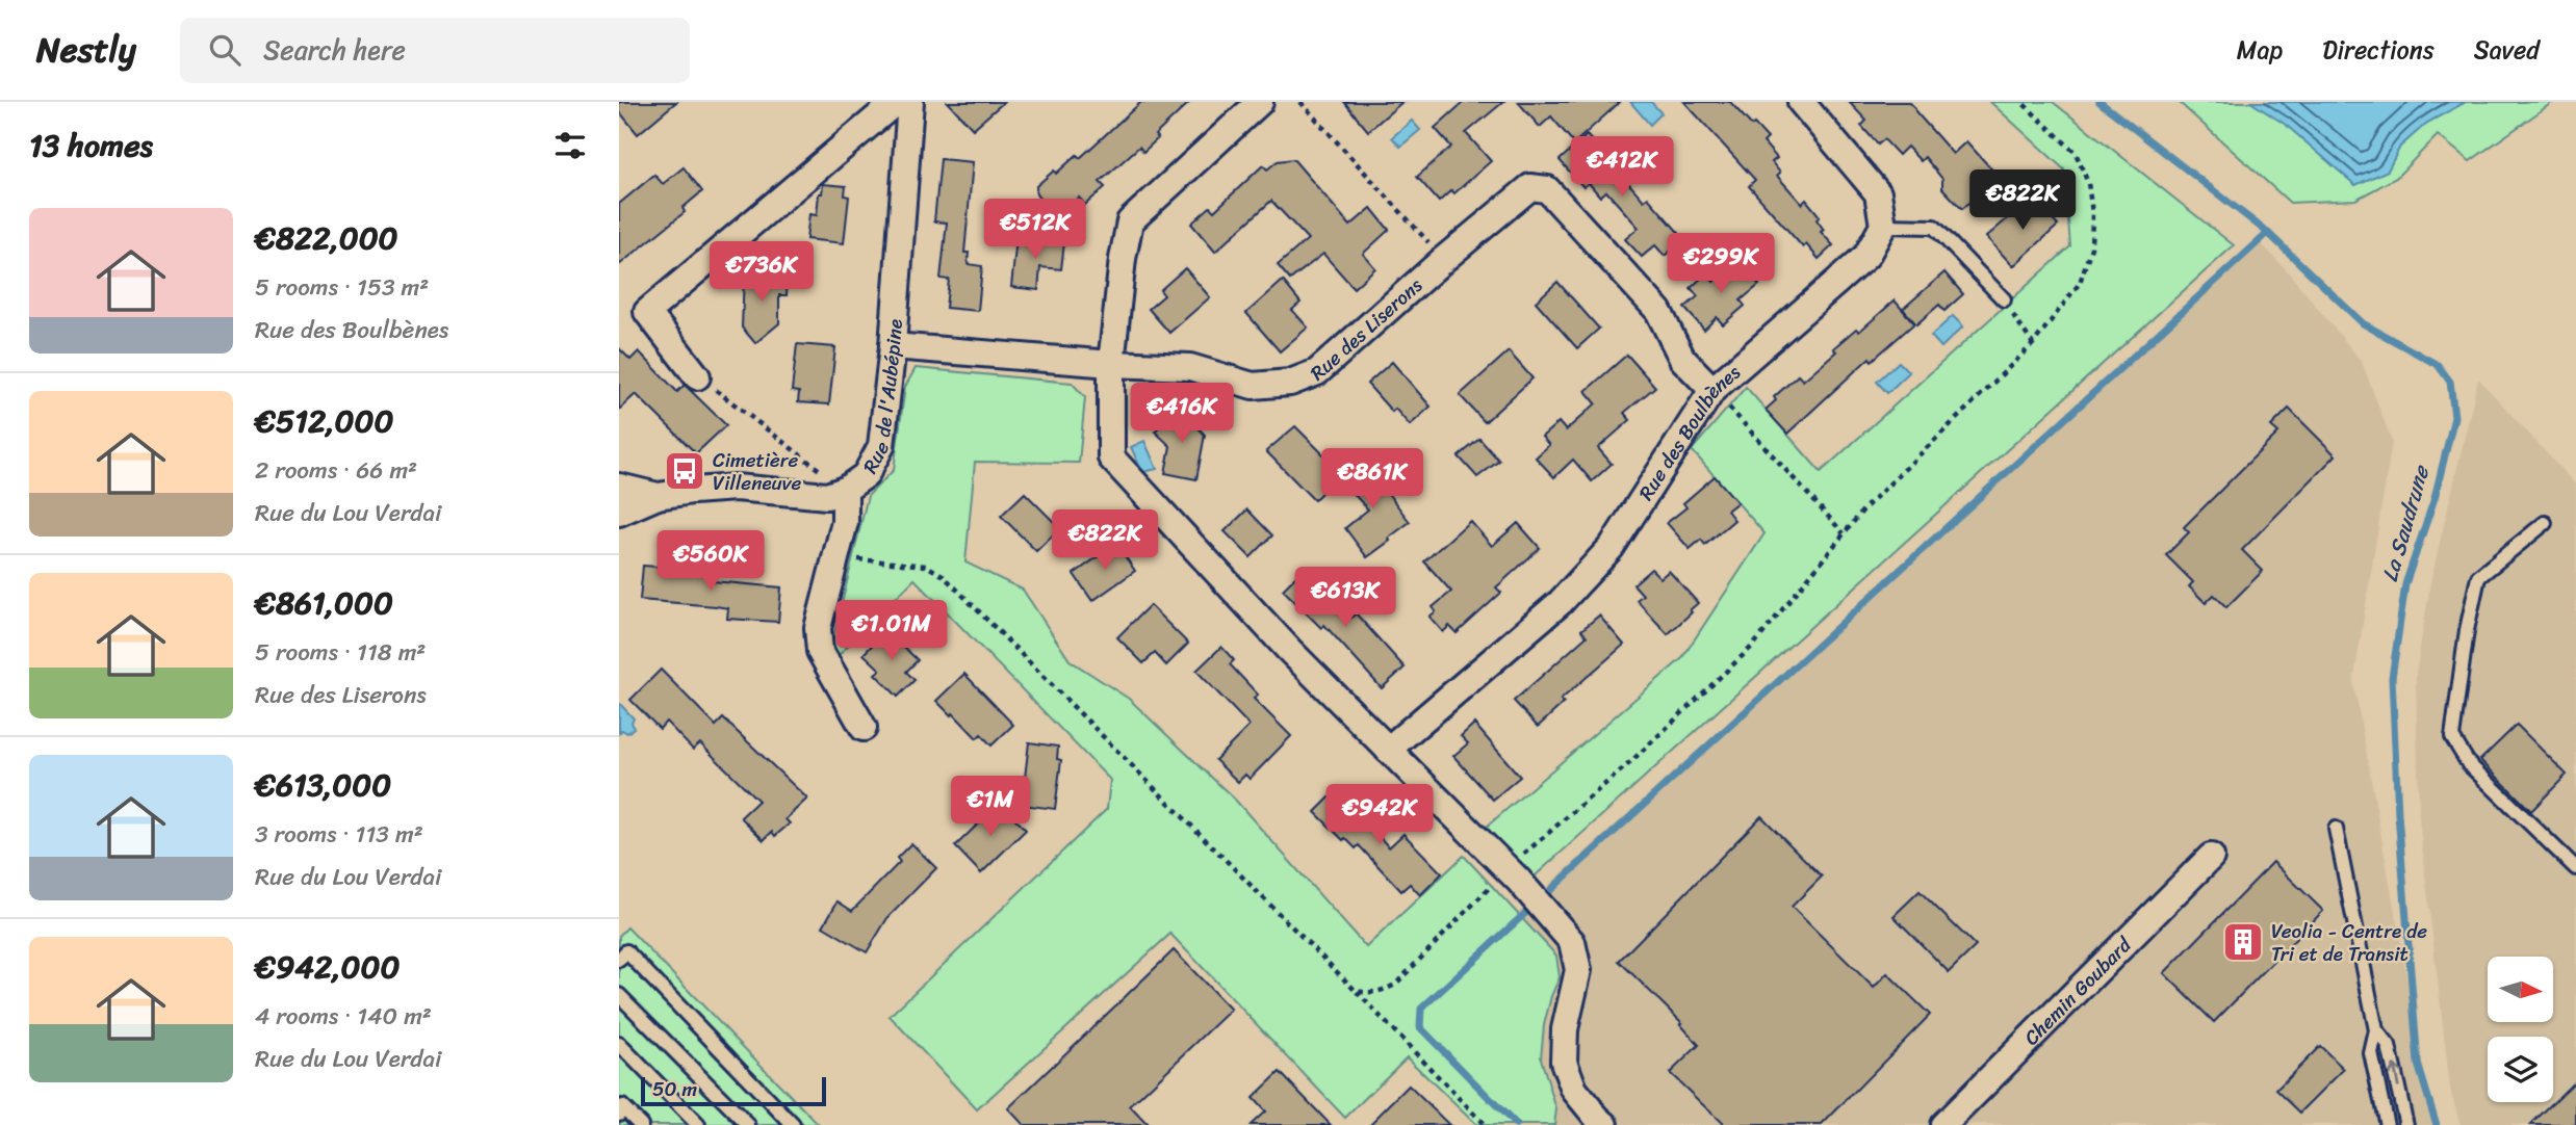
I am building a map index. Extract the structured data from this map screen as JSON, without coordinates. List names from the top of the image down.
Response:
{
  "streets": {
    "street": [
      "Rue des Liserons",
      "Rue de l'Aubépine",
      "Rue des Boulbènes",
      "Chemin Goubard"
    ]
  },
  "crossings": [
    ["Rue des Liserons", "Rue de l'Aubépine"],
    ["Rue des Liserons", "Rue des Boulbènes"]
  ],
  "water": ["La Saudrune"],
  "places": {
    "bus stop": ["Cimetière Villeneuve"],
    "building": ["Veolia - Centre de Tri et de Transit"]
  },
  "scale_bar": "50 m",
  "north": "right",
  "page": {
    "header": "Nestly",
    "search": "Search here",
    "nav": ["Map", "Directions", "Saved"],
    "heading": "13 homes",
    "price": [
      "€412K",
      "€822K",
      "€512K",
      "€299K",
      "€736K",
      "€416K",
      "€861K",
      "€822K",
      "€560K",
      "€613K",
      "€1.01M",
      "€1M",
      "€942K"
    ],
    "list": [
      {
        "name": "€822,000",
        "note": "5 rooms · 153 m² · Rue des Boulbènes"
      },
      {
        "name": "€512,000",
        "note": "2 rooms · 66 m² · Rue du Lou Verdai"
      },
      {
        "name": "€861,000",
        "note": "5 rooms · 118 m² · Rue des Liserons"
      },
      {
        "name": "€613,000",
        "note": "3 rooms · 113 m² · Rue du Lou Verdai"
      },
      {
        "name": "€942,000",
        "note": "4 rooms · 140 m² · Rue du Lou Verdai"
      }
    ],
    "scale": "50 m"
  }
}
